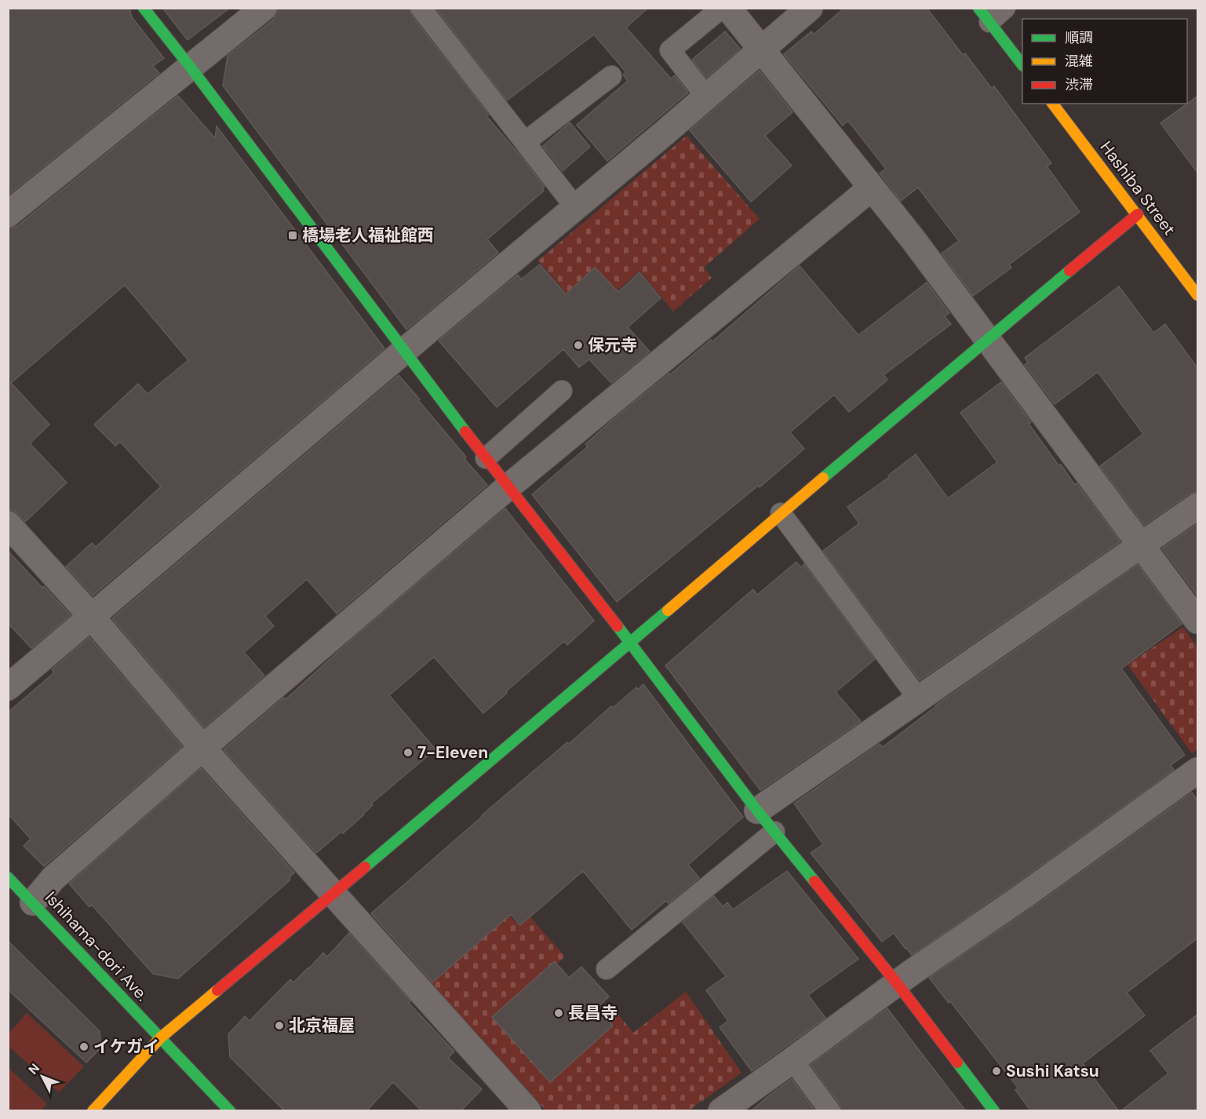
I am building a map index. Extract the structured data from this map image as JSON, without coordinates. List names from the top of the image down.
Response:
{
  "streets": {
    "street": ["Hashiba Street", "Ishihama-dori Ave."]
  },
  "places": {
    "transit": ["橋場老人福祉館西"],
    "other": [
      "保元寺",
      "7-Eleven",
      "長昌寺",
      "北京福屋",
      "イケガイ",
      "Sushi Katsu"
    ]
  },
  "legend": ["順調", "混雑", "渋滞"],
  "north": "top left"
}
